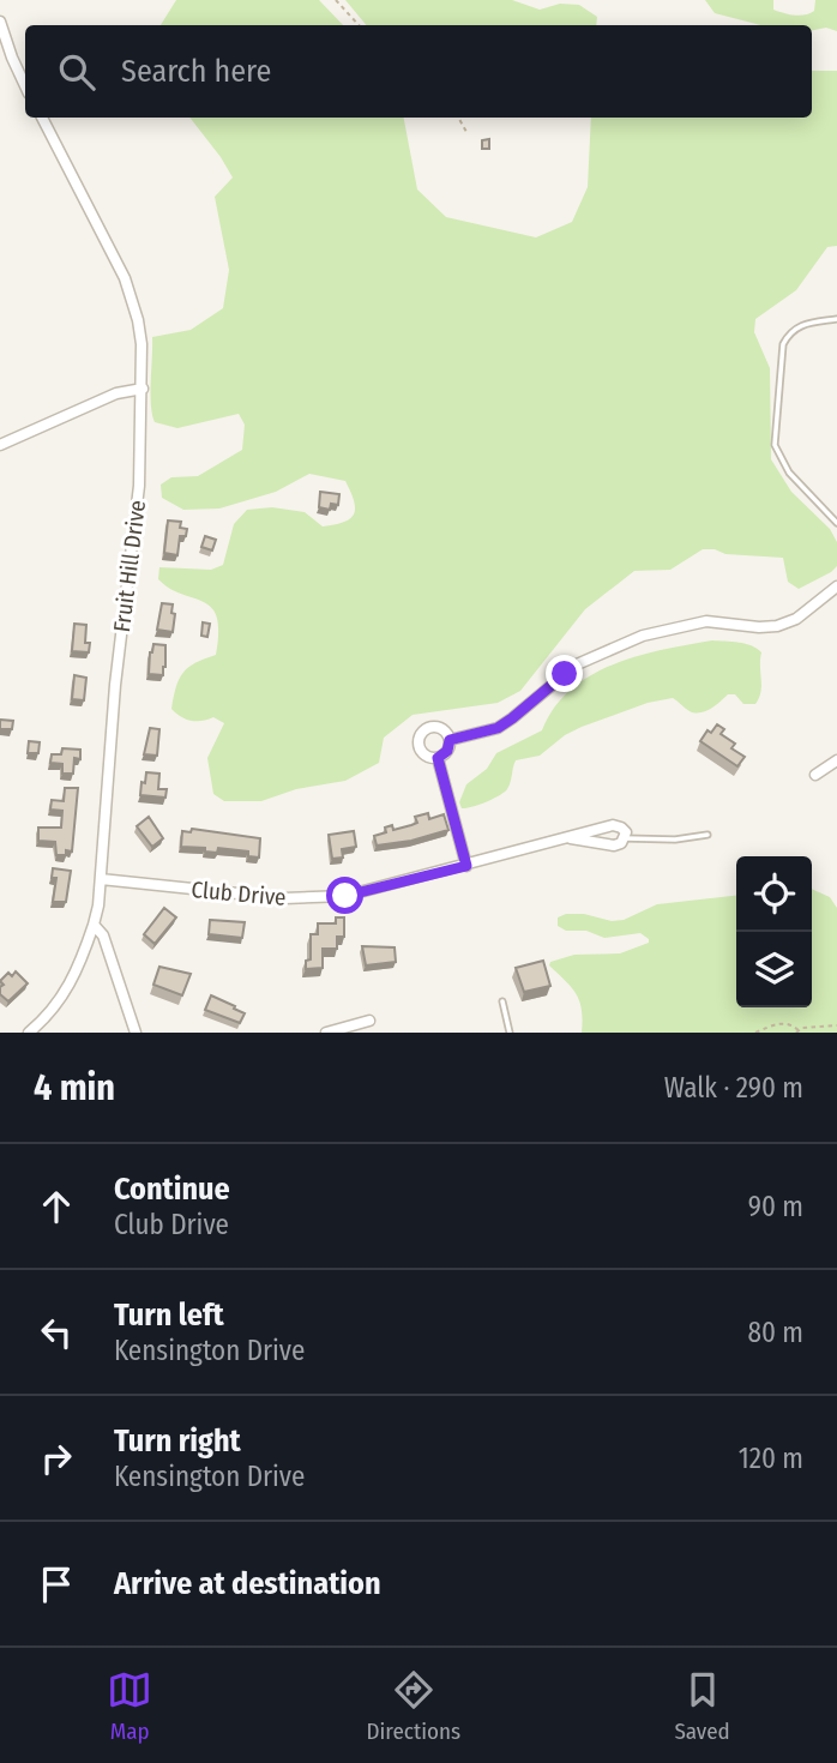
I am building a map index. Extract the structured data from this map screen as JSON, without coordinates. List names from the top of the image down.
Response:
{
  "streets": {
    "street": ["Fruit Hill Drive", "Club Drive"]
  },
  "crossings": [
    ["Fruit Hill Drive", "Club Drive"]
  ],
  "page": {
    "search": "Search here",
    "heading": ["4 min", "Walk · 290 m"],
    "list": [
      ["Continue", "Club Drive", "90 m"],
      ["Turn left", "Kensington Drive", "80 m"],
      ["Turn right", "Kensington Drive", "120 m"],
      "Arrive at destination"
    ],
    "nav": ["Map", "Directions", "Saved"]
  }
}
